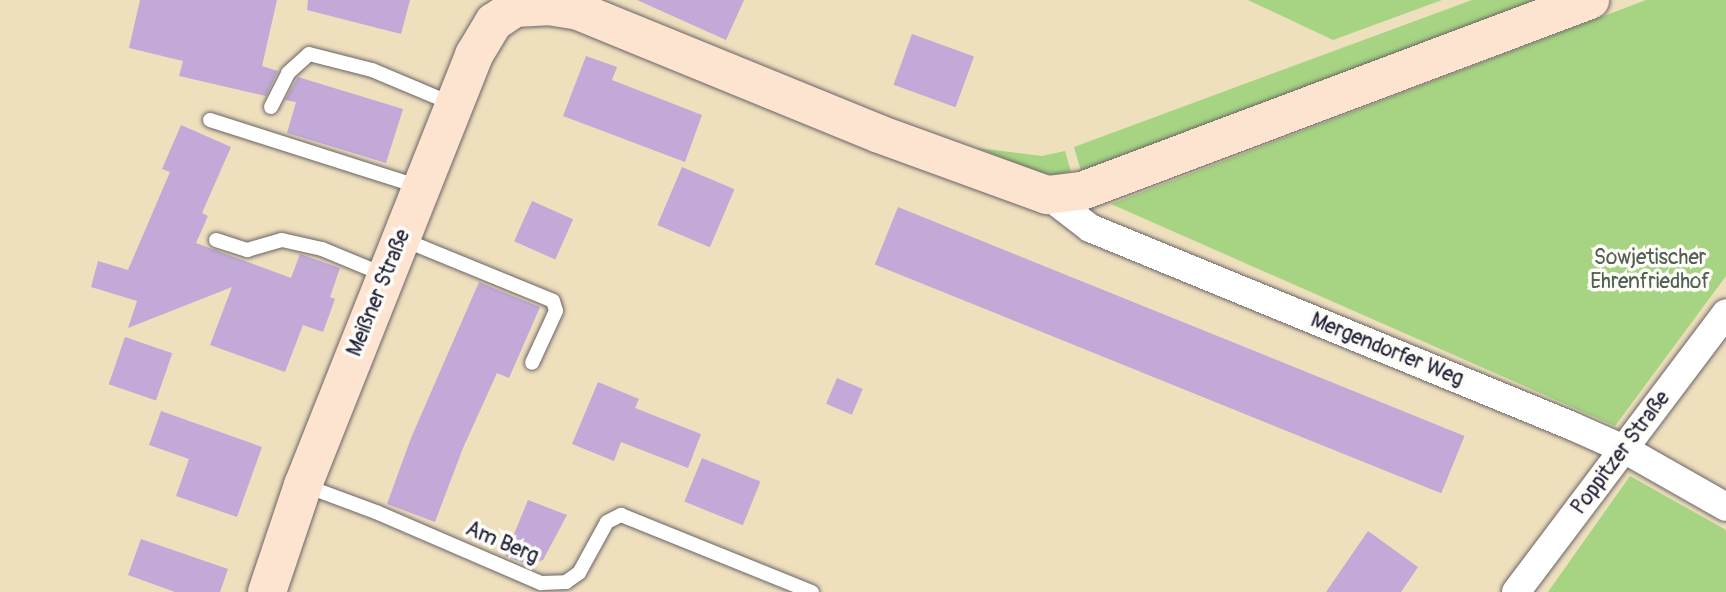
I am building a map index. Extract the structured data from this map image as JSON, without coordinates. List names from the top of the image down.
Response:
{
  "streets": {
    "main road": ["Meißner Straße"],
    "street": ["Mergendorfer Weg", "Poppitzer Straße"],
    "lane": ["Am Berg"]
  },
  "crossings": [
    ["Meißner Straße", "Am Berg"],
    ["Mergendorfer Weg", "Poppitzer Straße"]
  ],
  "parks": ["Sowjetischer Ehrenfriedhof"]
}
